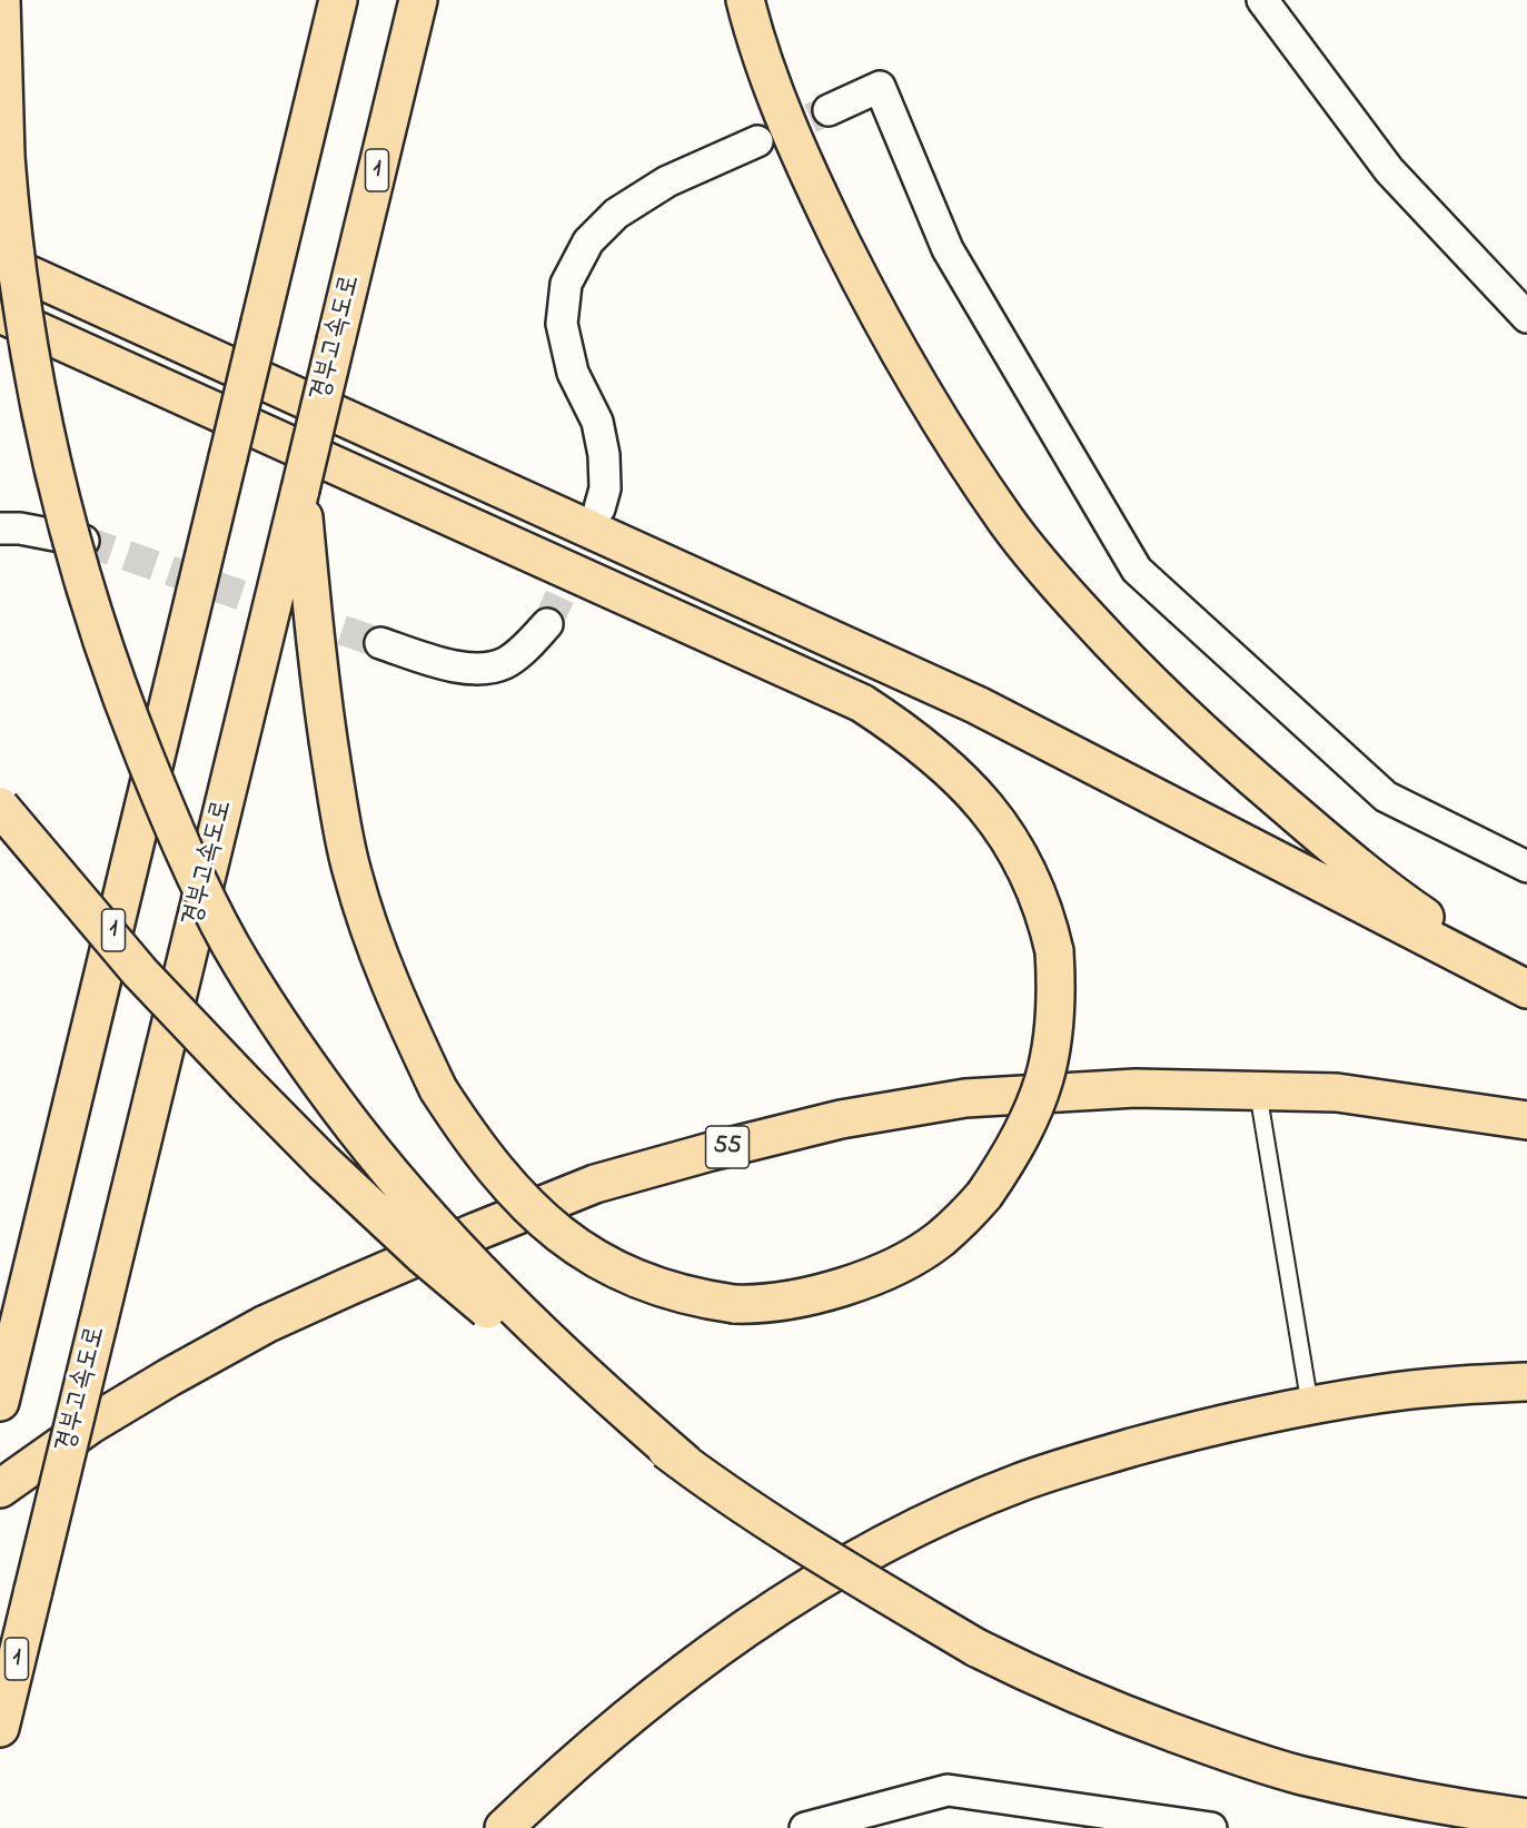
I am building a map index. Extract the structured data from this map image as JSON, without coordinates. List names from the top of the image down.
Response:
{
  "streets": {
    "highway": ["1", "경부고속도로", "55"]
  }
}
